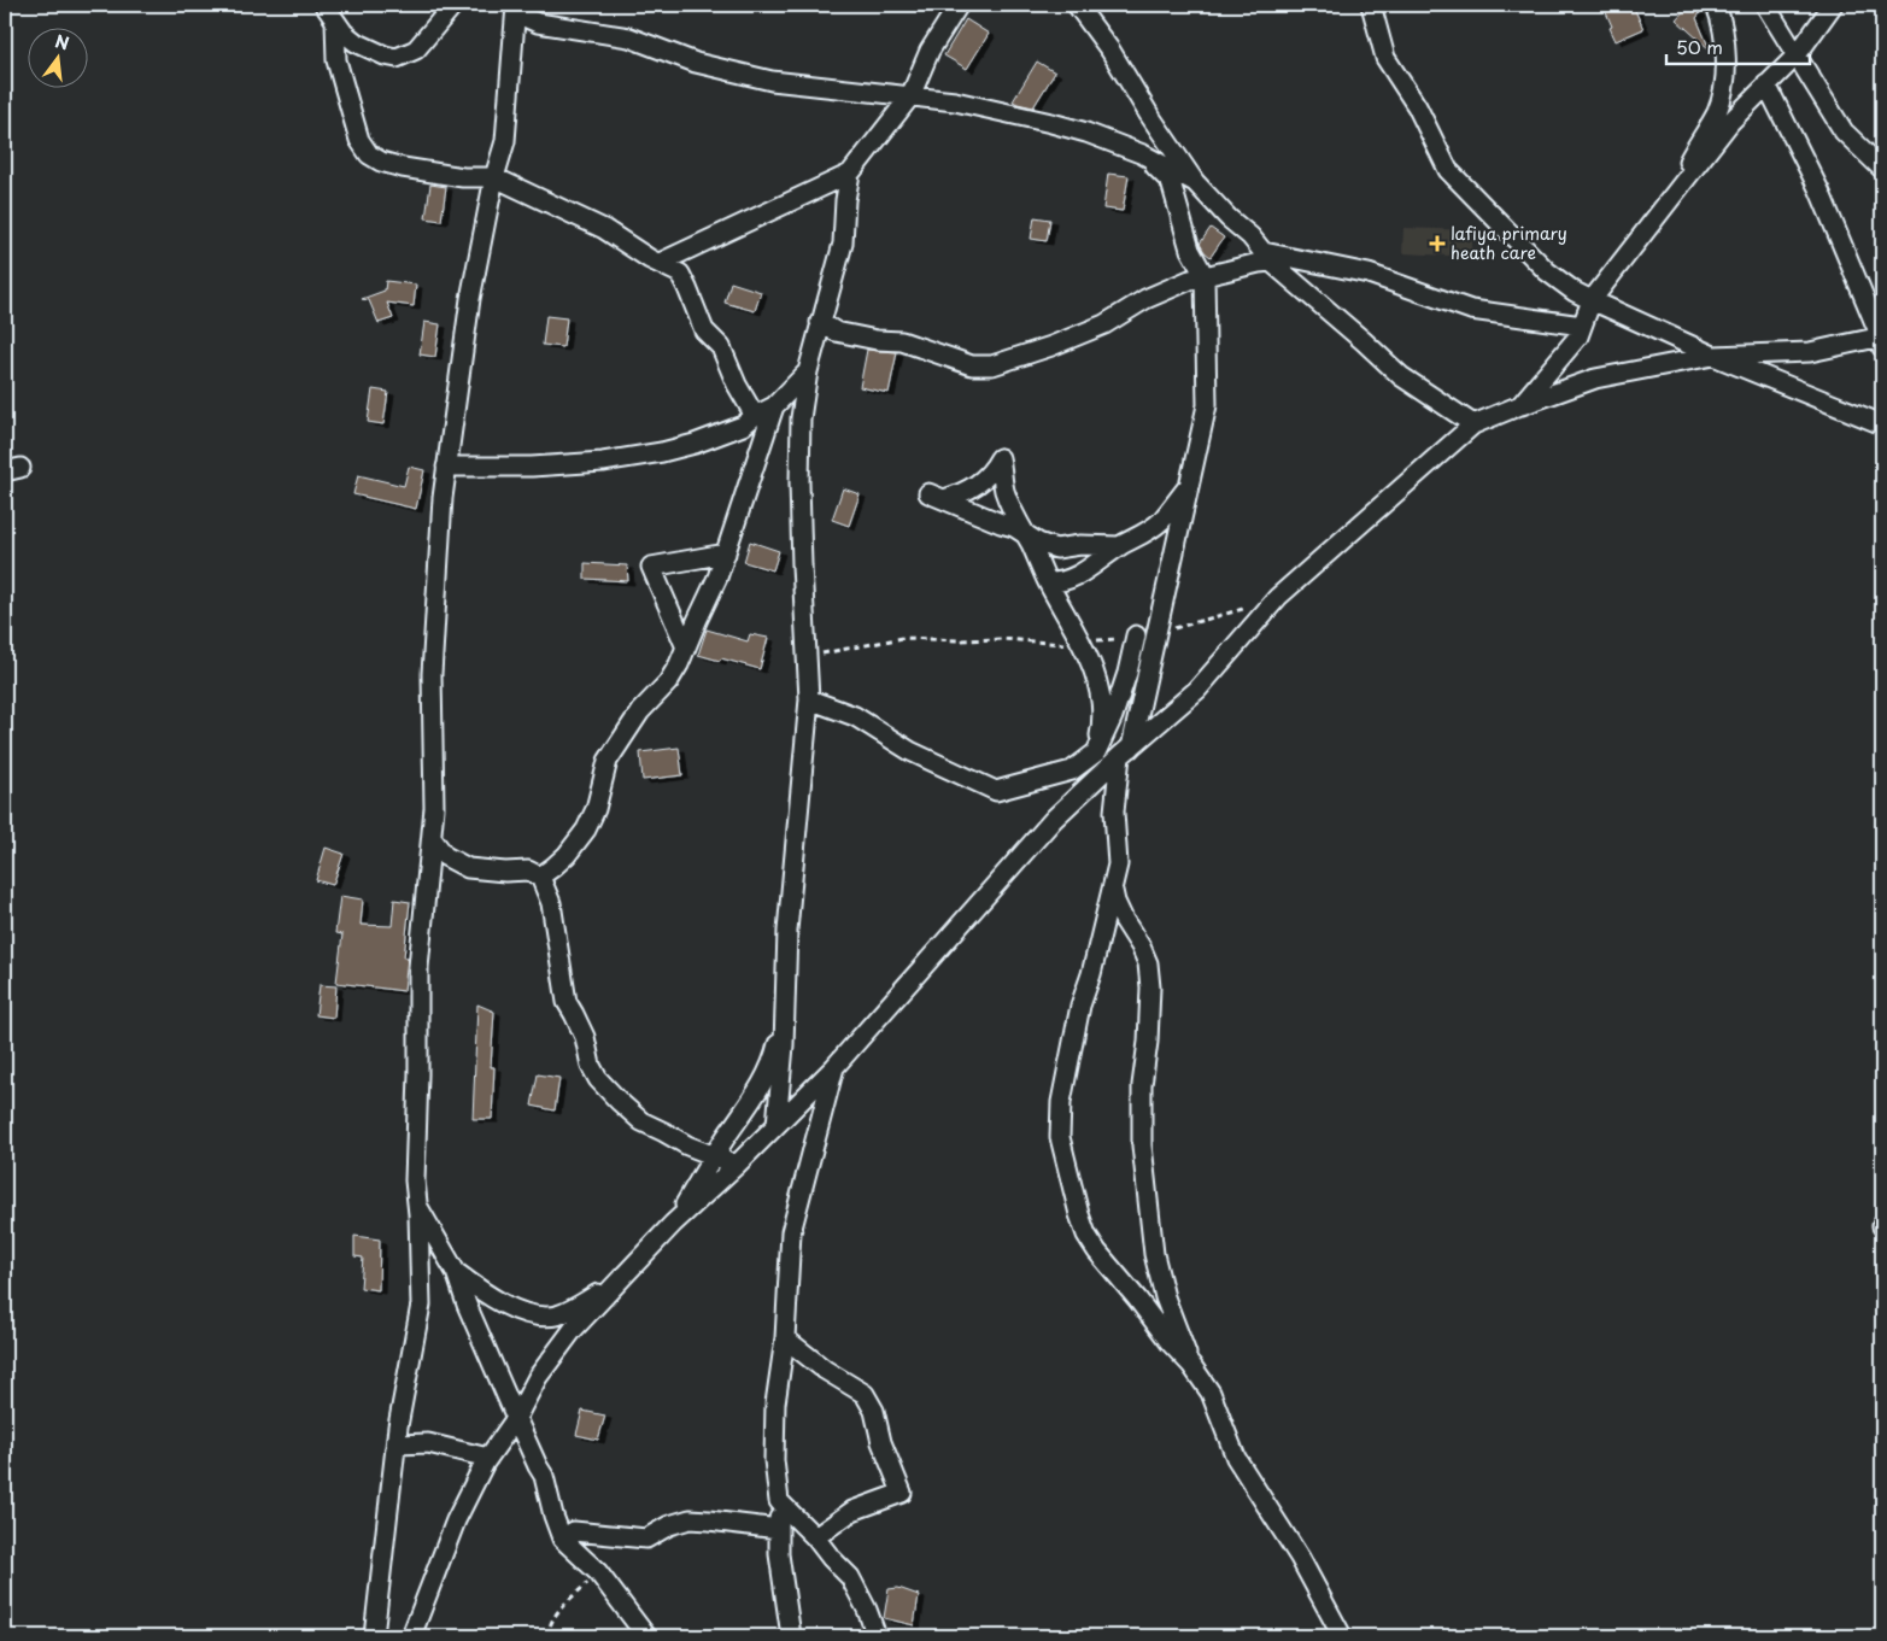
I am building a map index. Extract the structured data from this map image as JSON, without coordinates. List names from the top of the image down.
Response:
{
  "places": {
    "health": ["lafiya primary heath care"]
  },
  "scale_bar": "50 m",
  "north": "top"
}
